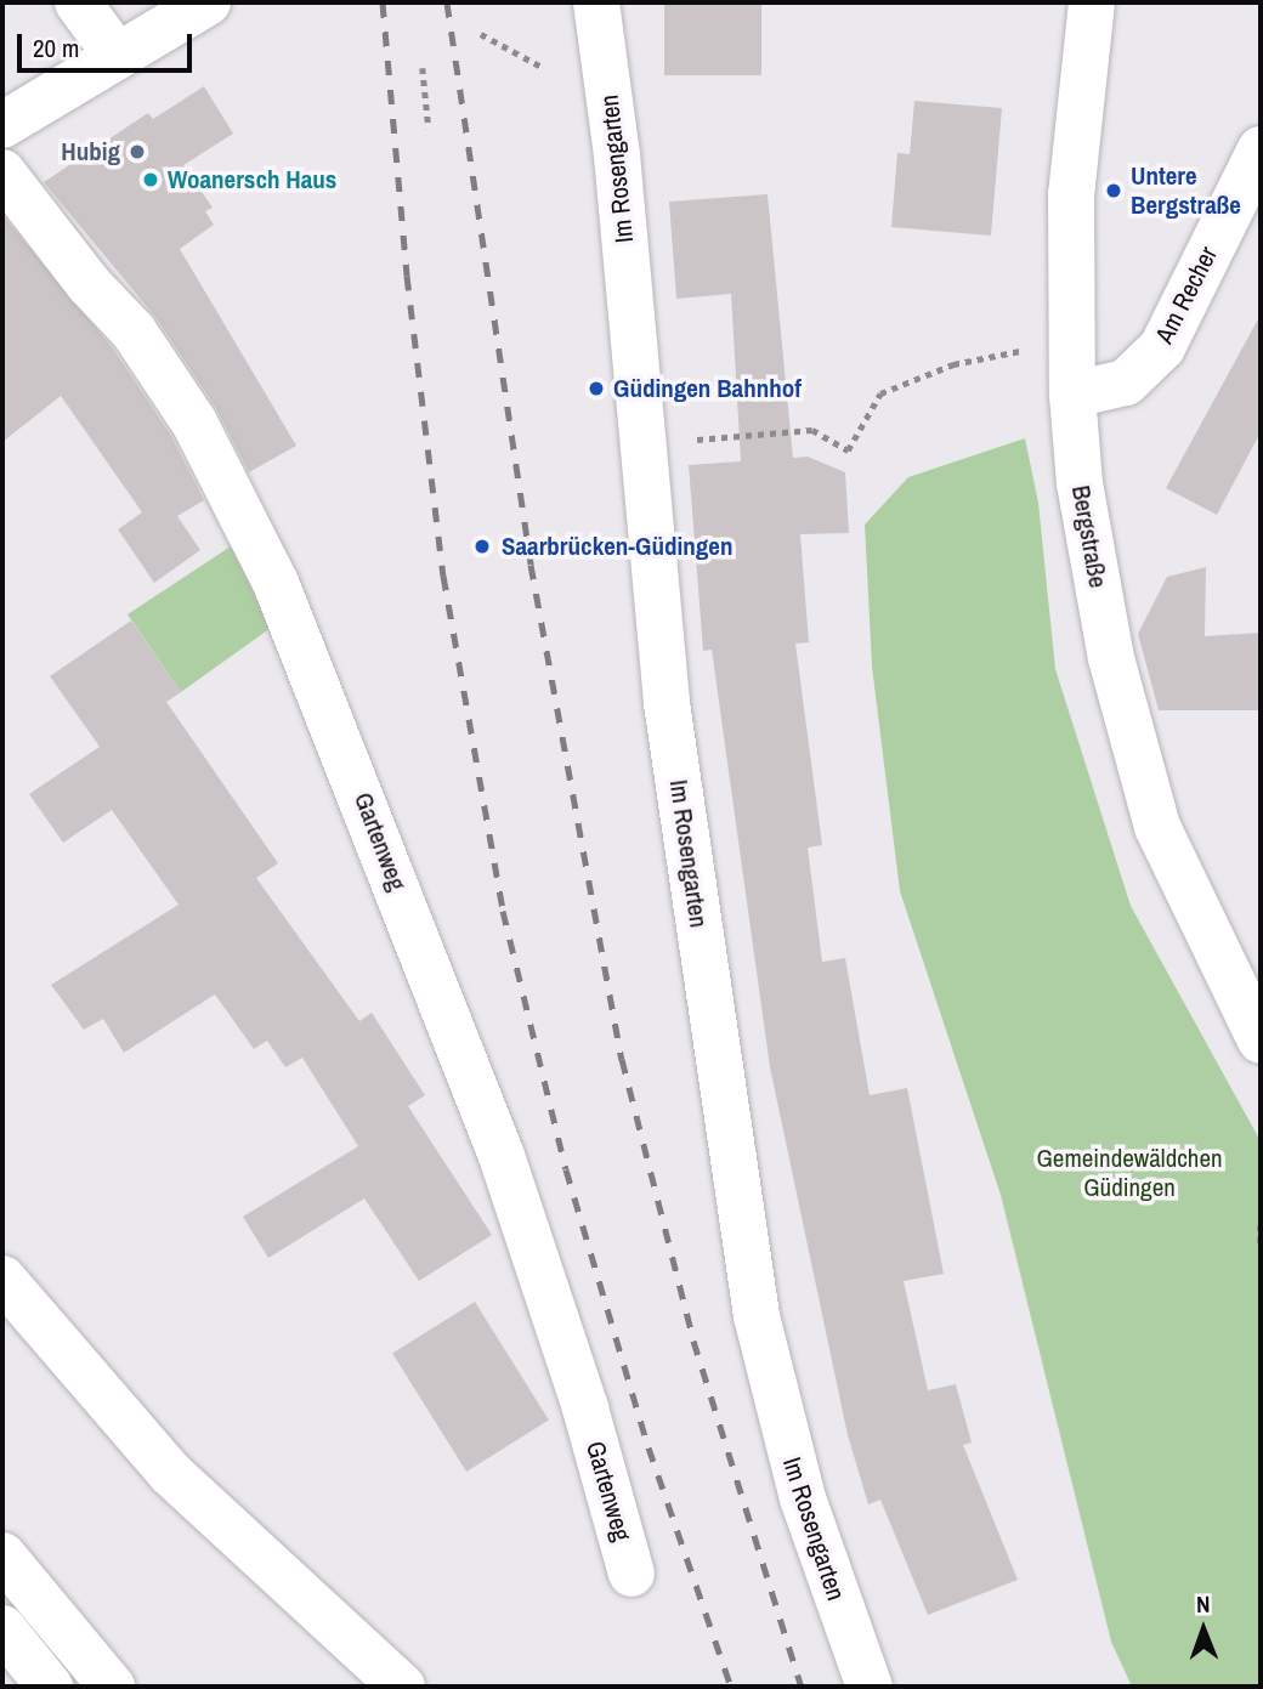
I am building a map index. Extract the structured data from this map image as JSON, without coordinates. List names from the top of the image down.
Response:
{
  "streets": {
    "street": [
      "Im Rosengarten",
      "Am Recher",
      "Bergstraße",
      "Gartenweg"
    ]
  },
  "crossings": [
    ["Am Recher", "Bergstraße"]
  ],
  "parks": ["Gemeindewäldchen Güdingen"],
  "places": [
    "Hubig",
    "Woanersch Haus",
    "Untere Bergstraße",
    "Güdingen Bahnhof",
    "Saarbrücken-Güdingen"
  ],
  "scale_bar": "20 m",
  "north": "top"
}
